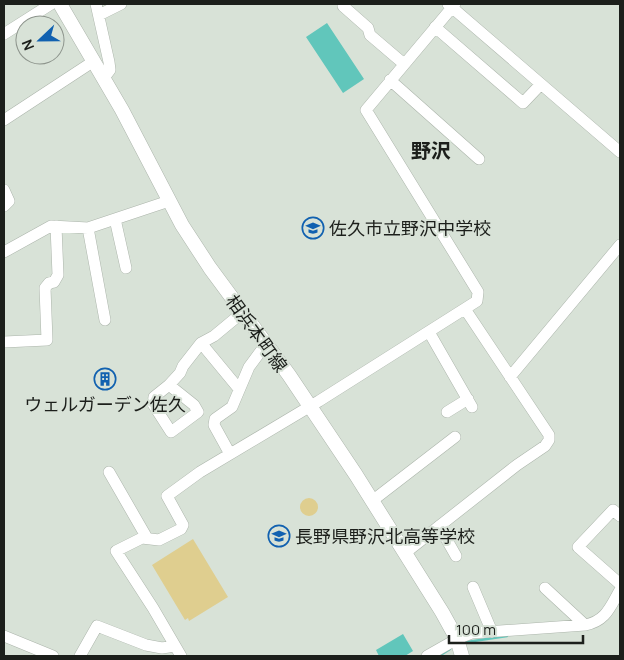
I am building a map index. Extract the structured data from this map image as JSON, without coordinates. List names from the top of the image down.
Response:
{
  "streets": {
    "main road": ["相浜本町線"]
  },
  "districts": ["野沢"],
  "places": {
    "school or university": ["佐久市立野沢中学校", "長野県野沢北高等学校"],
    "building": ["ウェルガーデン佐久"]
  },
  "scale_bar": "100 m",
  "north": "left"
}
